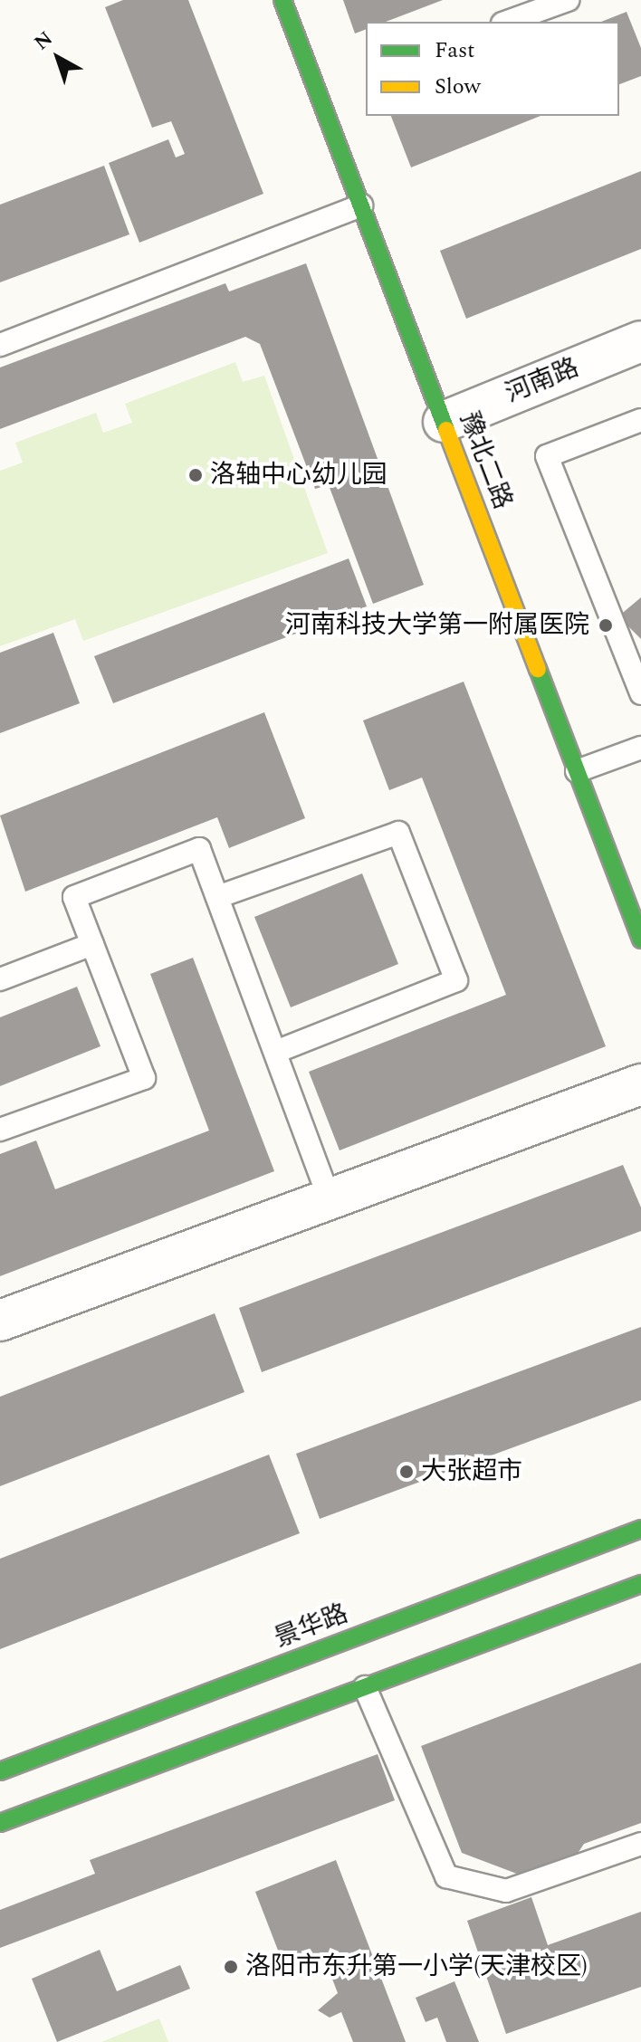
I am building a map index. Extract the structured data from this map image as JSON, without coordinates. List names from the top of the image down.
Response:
{
  "streets": {
    "main road": ["豫北二路", "景华路"],
    "street": ["河南路"]
  },
  "crossings": [
    ["河南路", "豫北二路"]
  ],
  "places": [
    "洛轴中心幼儿园",
    "河南科技大学第一附属医院",
    "大张超市",
    "洛阳市东升第一小学(天津校区)"
  ],
  "legend": ["Fast", "Slow"],
  "north": "top left"
}
